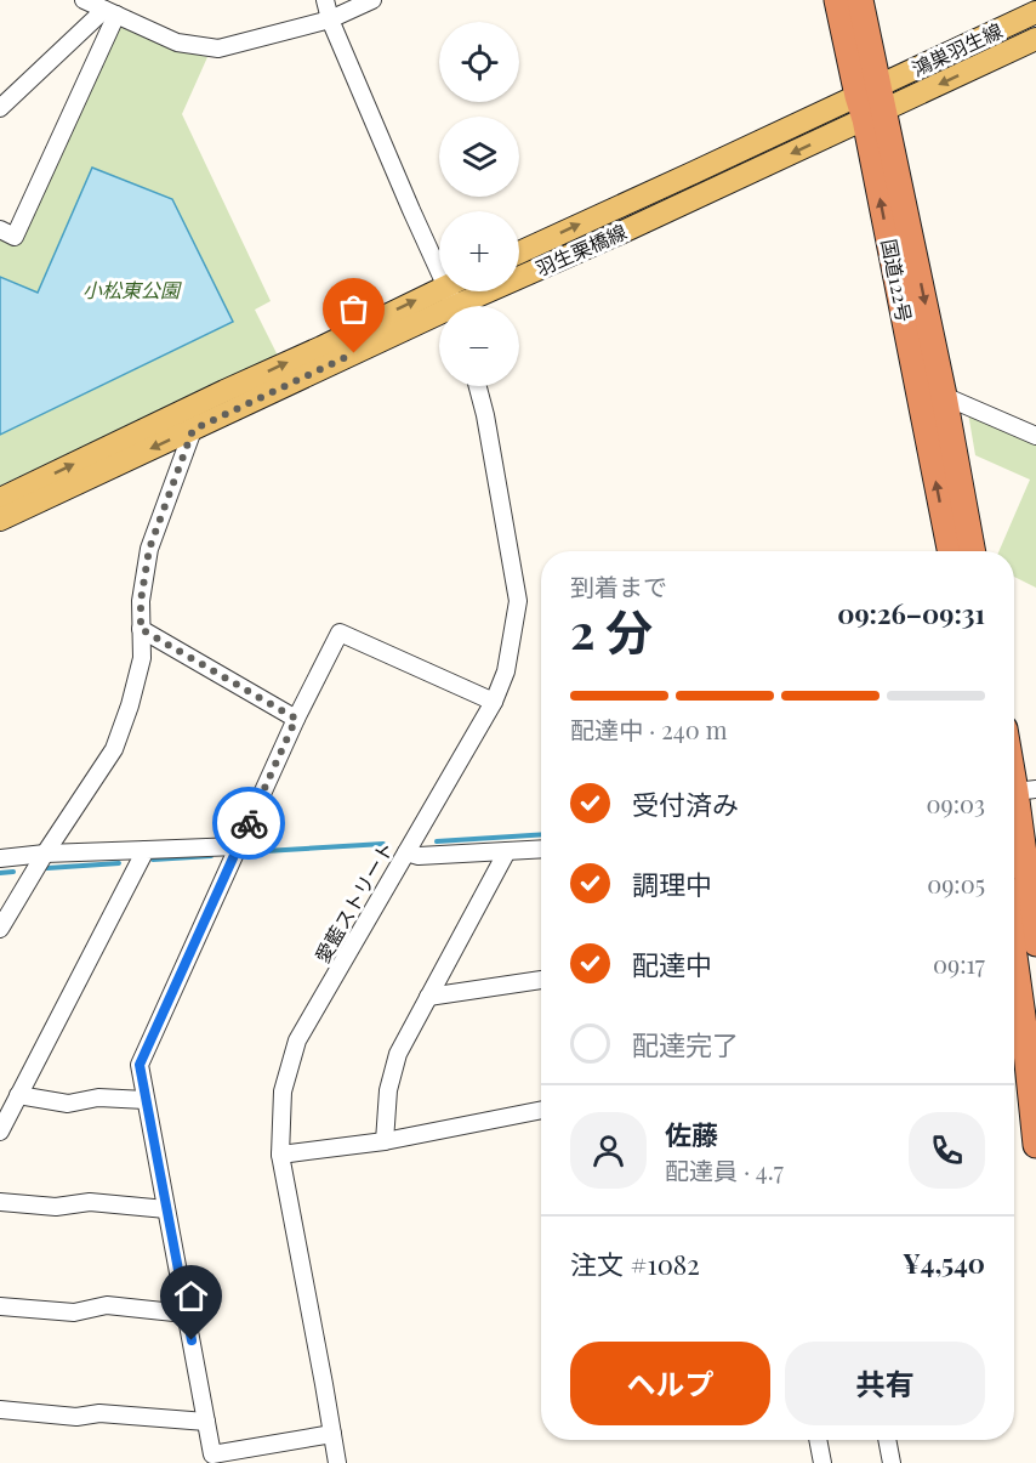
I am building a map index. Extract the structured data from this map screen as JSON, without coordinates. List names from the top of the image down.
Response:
{
  "streets": {
    "highway": ["国道122号"],
    "main road": ["鴻巣羽生線", "羽生栗橋線"],
    "street": ["愛藍ストリート"]
  },
  "crossings": [
    ["鴻巣羽生線", "羽生栗橋線"],
    ["鴻巣羽生線", "国道122号"],
    ["羽生栗橋線", "国道122号"]
  ],
  "parks": ["小松東公園"],
  "page": {
    "map_buttons": ["+", "−"],
    "heading": ["2 分", "到着まで", "09:26–09:31"],
    "panel": [
      "佐藤",
      "配達員 · 4.7",
      "注文 #1082",
      "¥4,540"
    ],
    "bar": "配達中 · 240 m",
    "list": [
      ["受付済み", "09:03"],
      ["調理中", "09:05"],
      ["配達中", "09:17"],
      "配達完了"
    ],
    "buttons": ["ヘルプ", "共有"]
  }
}
